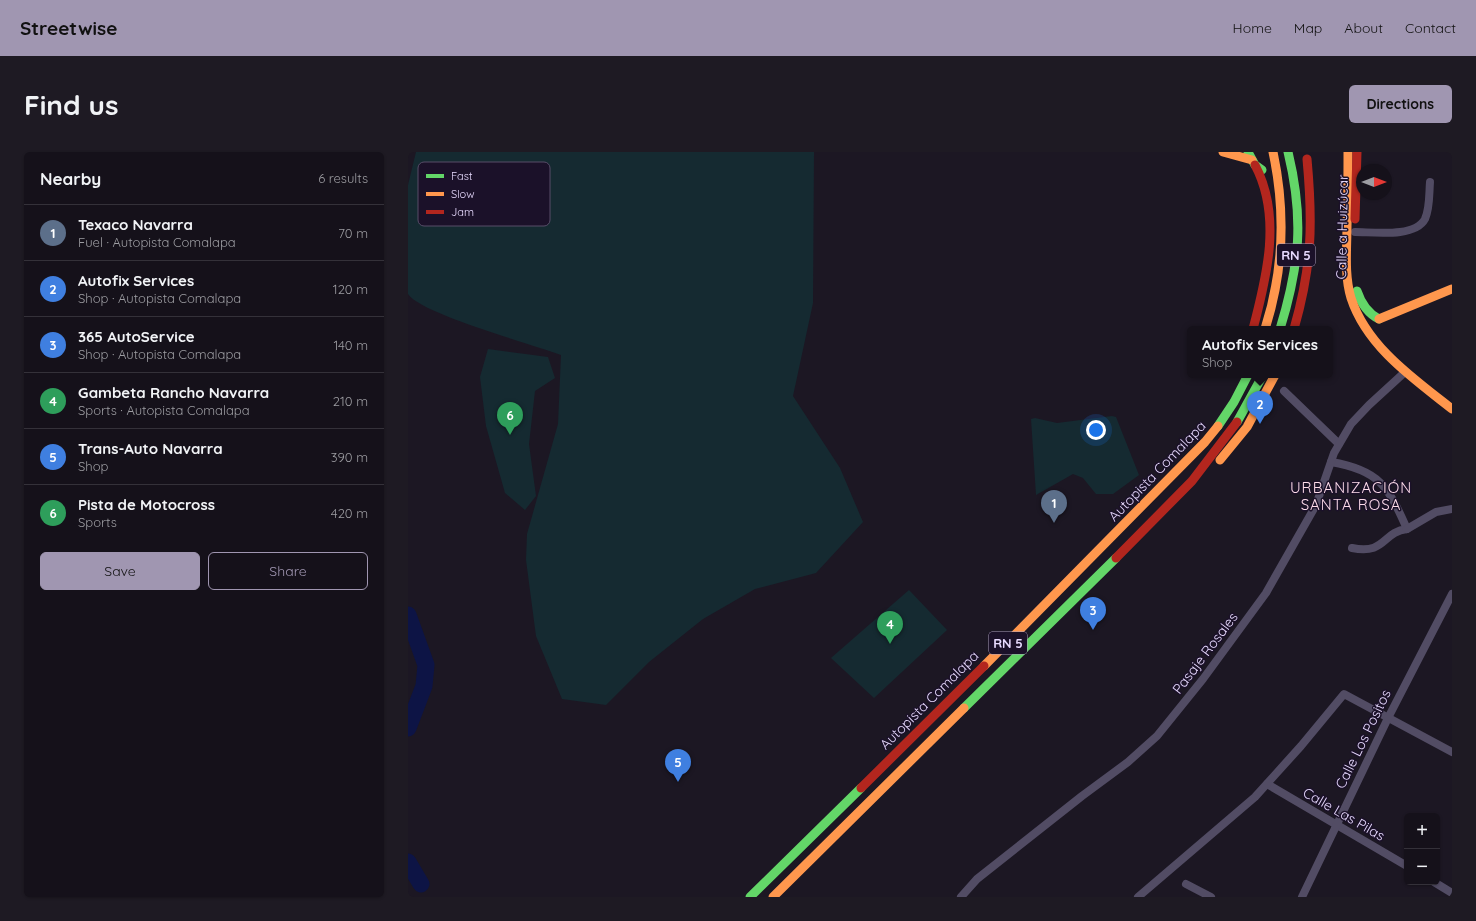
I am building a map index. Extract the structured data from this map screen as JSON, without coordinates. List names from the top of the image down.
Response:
{
  "streets": {
    "main road": ["Calle a Huizúcar", "RN 5", "Autopista Comalapa"],
    "street": ["Pasaje Rosales", "Calle Los Positos", "Calle Las Pilas"]
  },
  "crossings": [
    ["Calle a Huizúcar", "Pasaje Rosales"],
    ["Calle Los Positos", "Calle Las Pilas"]
  ],
  "districts": ["URBANIZACIÓN SANTA ROSA"],
  "legend": ["Fast", "Slow", "Jam"],
  "north": "right",
  "page": {
    "header": "Streetwise",
    "nav": [
      "Home",
      "Map",
      "About",
      "Contact"
    ],
    "buttons": [
      "Directions",
      ["Save", "Share"]
    ],
    "title": "Find us",
    "heading": ["Nearby", "6 results"],
    "list": [
      {
        "mark": "1",
        "name": "Texaco Navarra",
        "note": "Fuel · Autopista Comalapa",
        "value": "70 m"
      },
      {
        "mark": "2",
        "name": "Autofix Services",
        "note": "Shop · Autopista Comalapa",
        "value": "120 m"
      },
      {
        "mark": "3",
        "name": "365 AutoService",
        "note": "Shop · Autopista Comalapa",
        "value": "140 m"
      },
      {
        "mark": "4",
        "name": "Gambeta Rancho Navarra",
        "note": "Sports · Autopista Comalapa",
        "value": "210 m"
      },
      {
        "mark": "5",
        "name": "Trans-Auto Navarra",
        "note": "Shop",
        "value": "390 m"
      },
      {
        "mark": "6",
        "name": "Pista de Motocross",
        "note": "Sports",
        "value": "420 m"
      }
    ],
    "popup": ["Autofix Services", "Shop"],
    "pins": [
      "2",
      "6",
      "1",
      "3",
      "4",
      "5"
    ],
    "map_buttons": ["+", "−"]
  }
}
